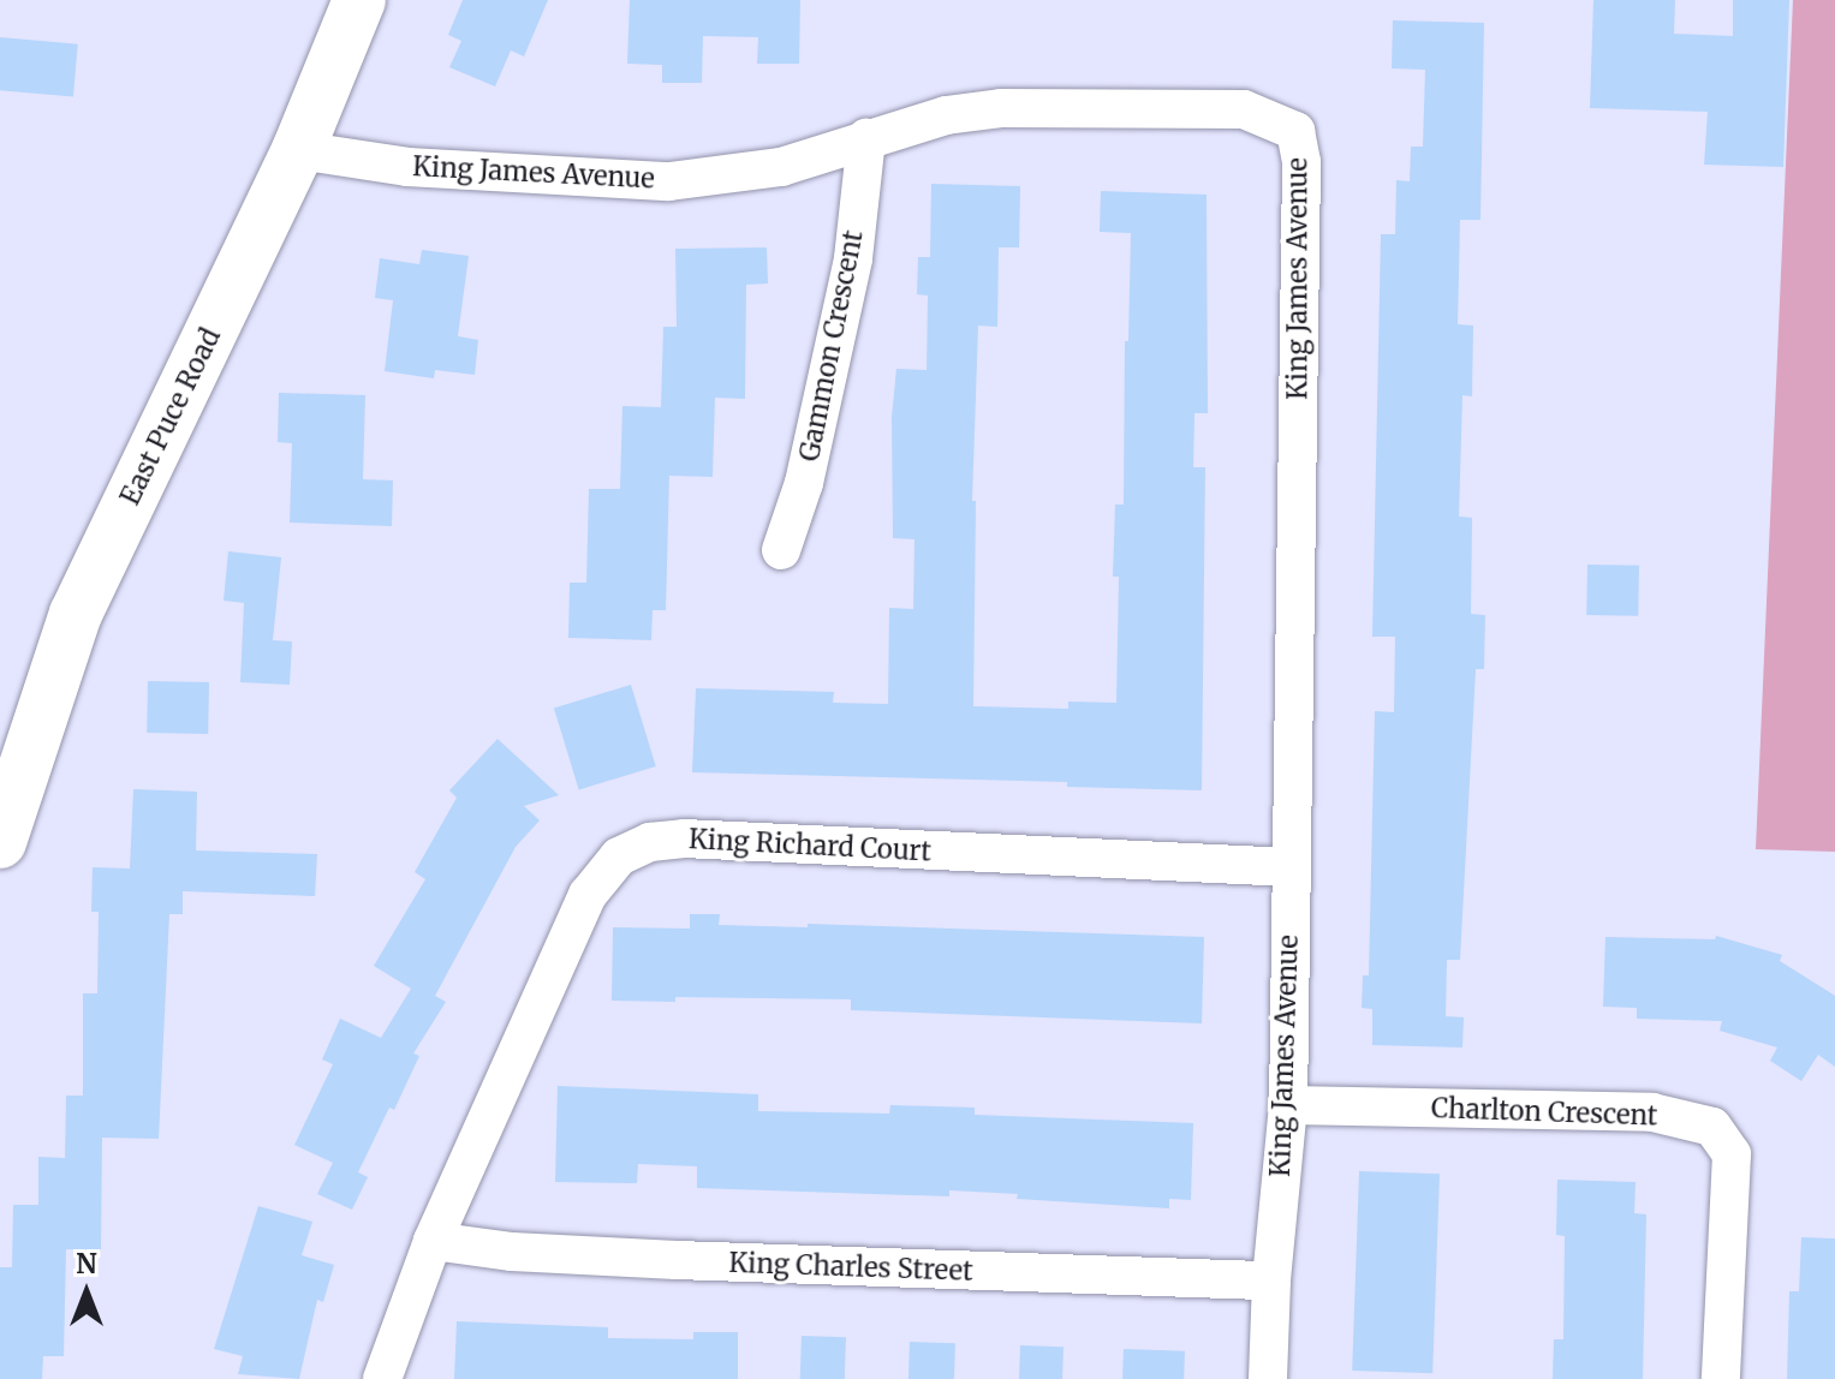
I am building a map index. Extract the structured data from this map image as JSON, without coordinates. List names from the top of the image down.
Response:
{
  "streets": {
    "main road": ["East Puce Road"],
    "street": [
      "King James Avenue",
      "Gammon Crescent",
      "King Richard Court",
      "Charlton Crescent",
      "King Charles Street"
    ]
  },
  "crossings": [
    ["King James Avenue", "Gammon Crescent"],
    ["King James Avenue", "East Puce Road"],
    ["King James Avenue", "King Richard Court"],
    ["King James Avenue", "Charlton Crescent"],
    ["King James Avenue", "King Charles Street"],
    ["King Richard Court", "King Charles Street"]
  ],
  "north": "top"
}
